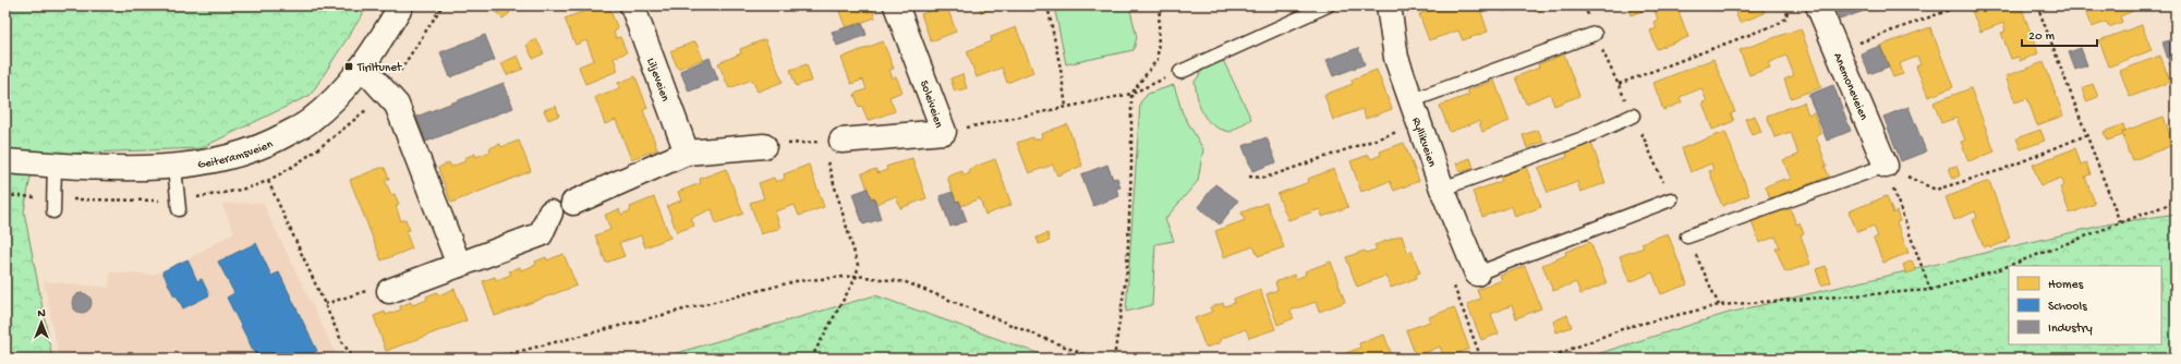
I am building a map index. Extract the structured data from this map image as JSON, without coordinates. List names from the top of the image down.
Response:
{
  "streets": {
    "street": [
      "Liljeveien",
      "Anemoneveien",
      "Soleiveien",
      "Ryllikveien",
      "Geiteramsveien"
    ]
  },
  "places": {
    "transit": ["Tiriltunet"]
  },
  "legend": ["Homes", "Schools", "Industry"],
  "scale_bar": "20 m",
  "north": "top"
}
